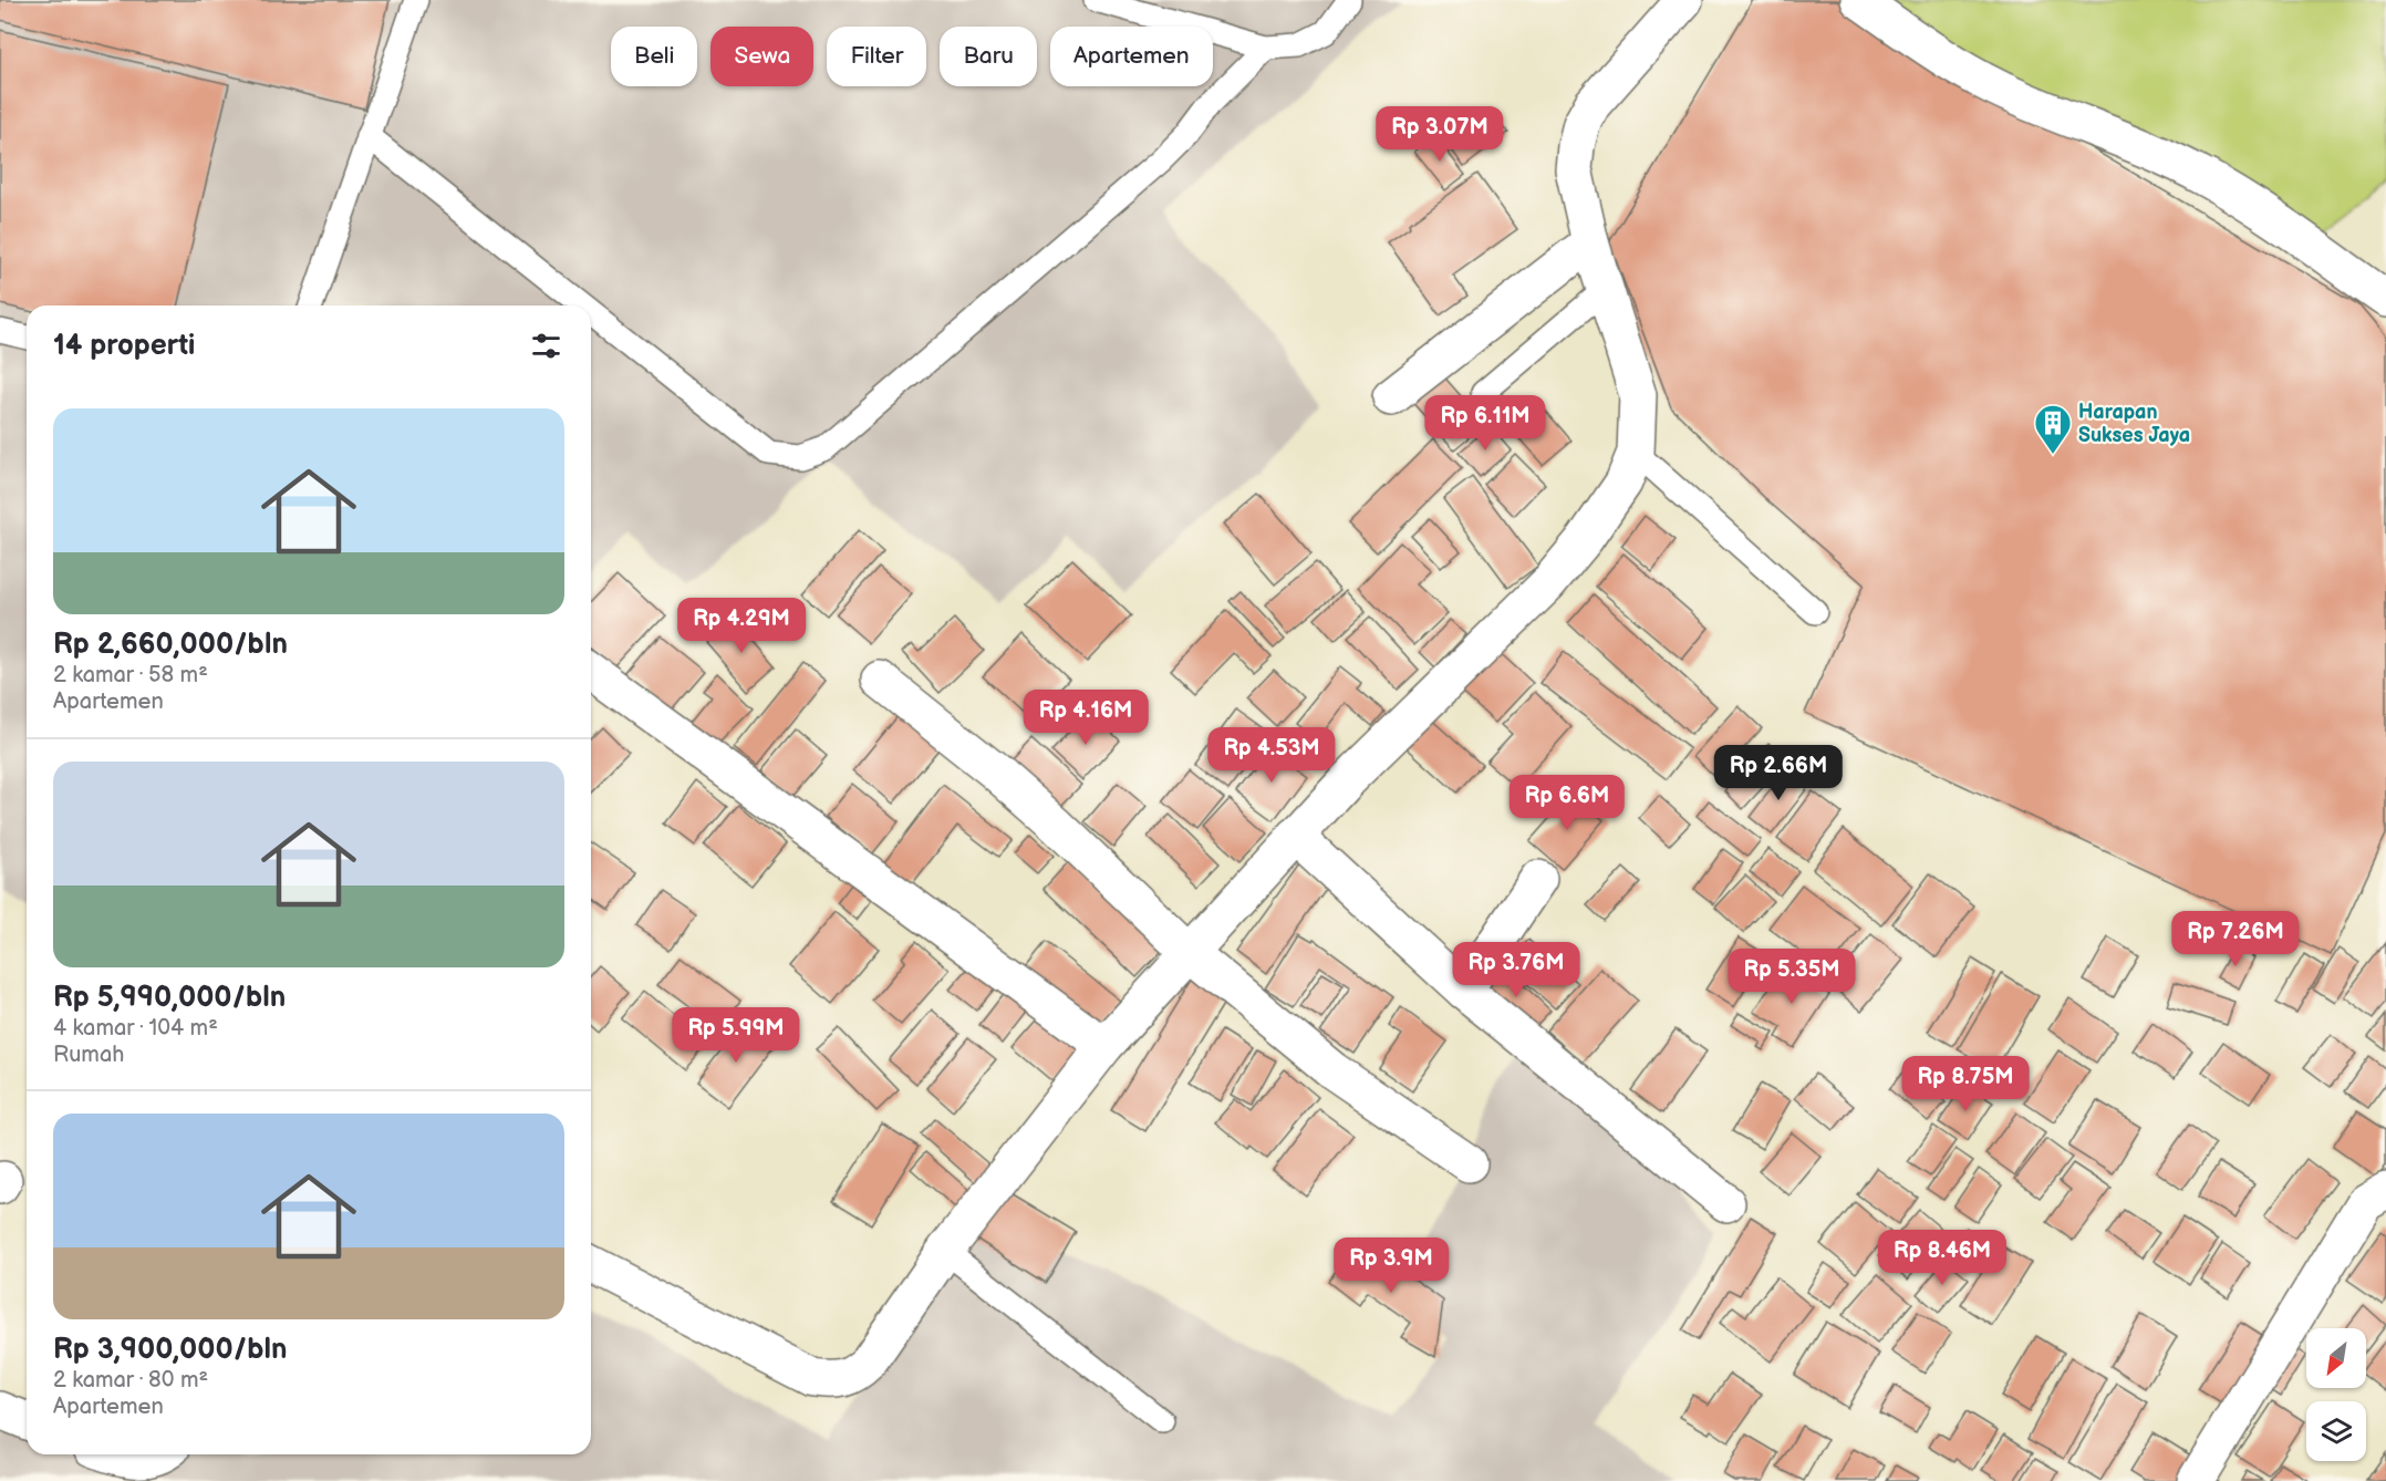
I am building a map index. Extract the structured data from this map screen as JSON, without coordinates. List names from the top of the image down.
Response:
{
  "places": {
    "building": ["Harapan Sukses Jaya"]
  },
  "north": "bottom left",
  "page": {
    "chip": [
      "Beli",
      "Sewa",
      "Filter",
      "Baru",
      "Apartemen"
    ],
    "price": [
      "Rp 3.07M",
      "Rp 6.11M",
      "Rp 4.29M",
      "Rp 4.16M",
      "Rp 4.53M",
      "Rp 2.66M",
      "Rp 6.6M",
      "Rp 7.26M",
      "Rp 3.76M",
      "Rp 5.35M",
      "Rp 5.99M",
      "Rp 8.75M",
      "Rp 8.46M",
      "Rp 3.9M"
    ],
    "heading": "14 properti",
    "list": [
      {
        "name": "Rp 2,660,000/bln",
        "note": "2 kamar · 58 m² · Apartemen"
      },
      {
        "name": "Rp 5,990,000/bln",
        "note": "4 kamar · 104 m² · Rumah"
      },
      {
        "name": "Rp 3,900,000/bln",
        "note": "2 kamar · 80 m² · Apartemen"
      }
    ]
  }
}
